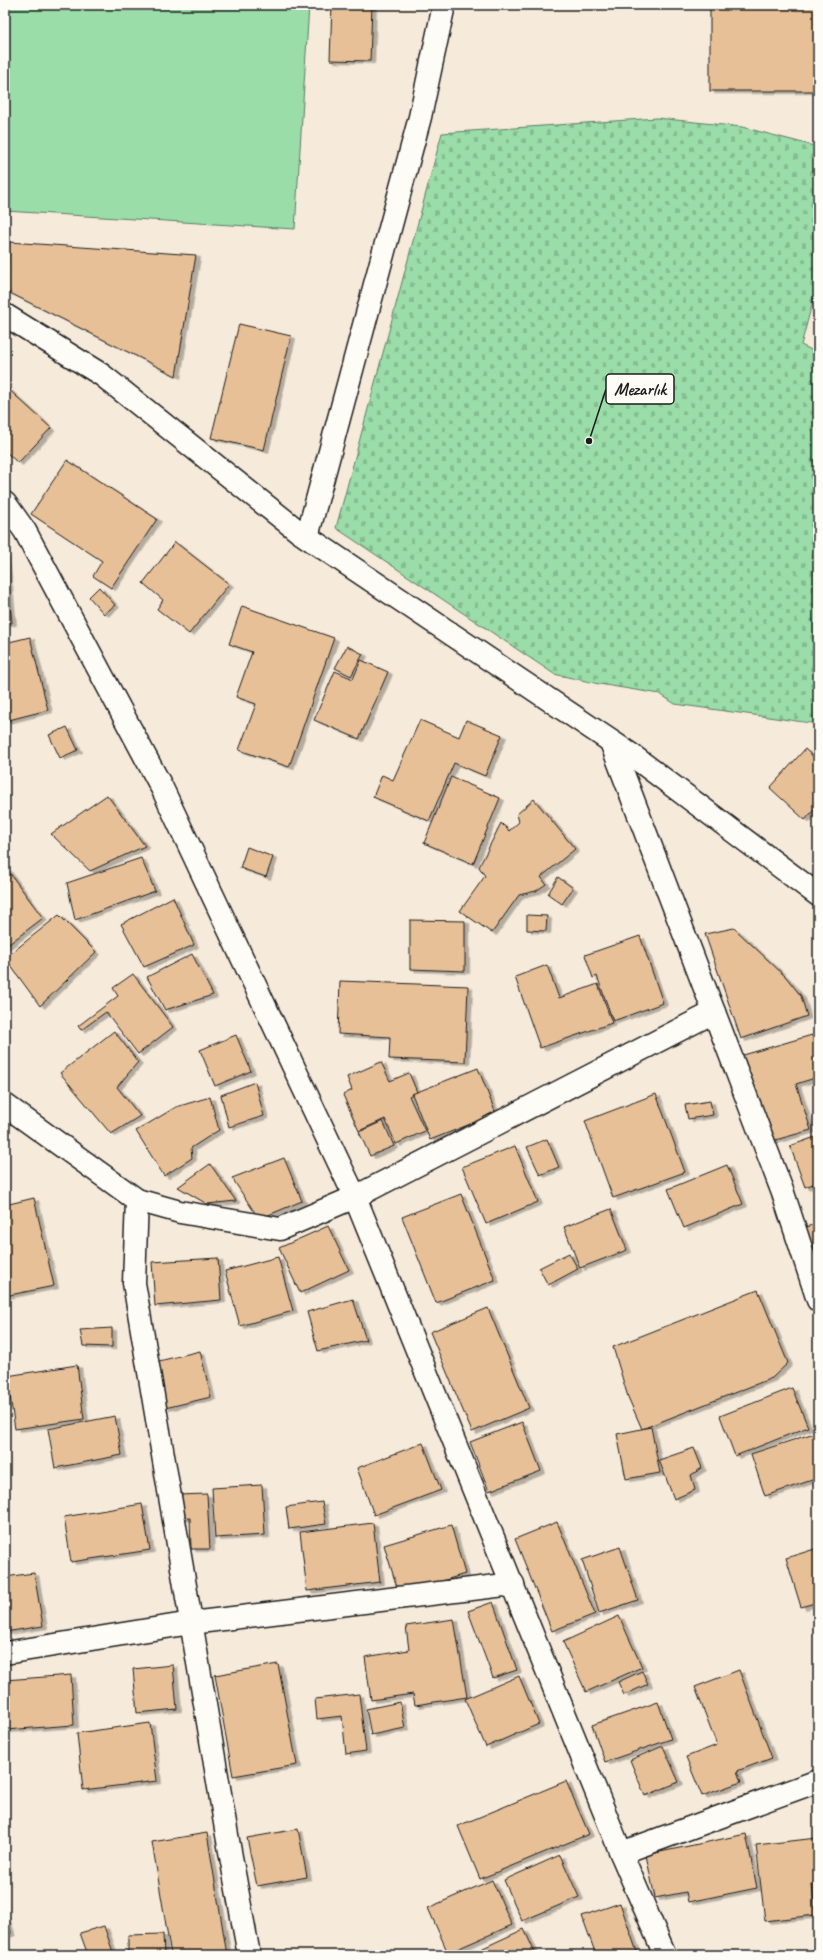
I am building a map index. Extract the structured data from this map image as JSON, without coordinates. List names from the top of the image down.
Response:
{
  "places": ["Mezarlık"]
}
